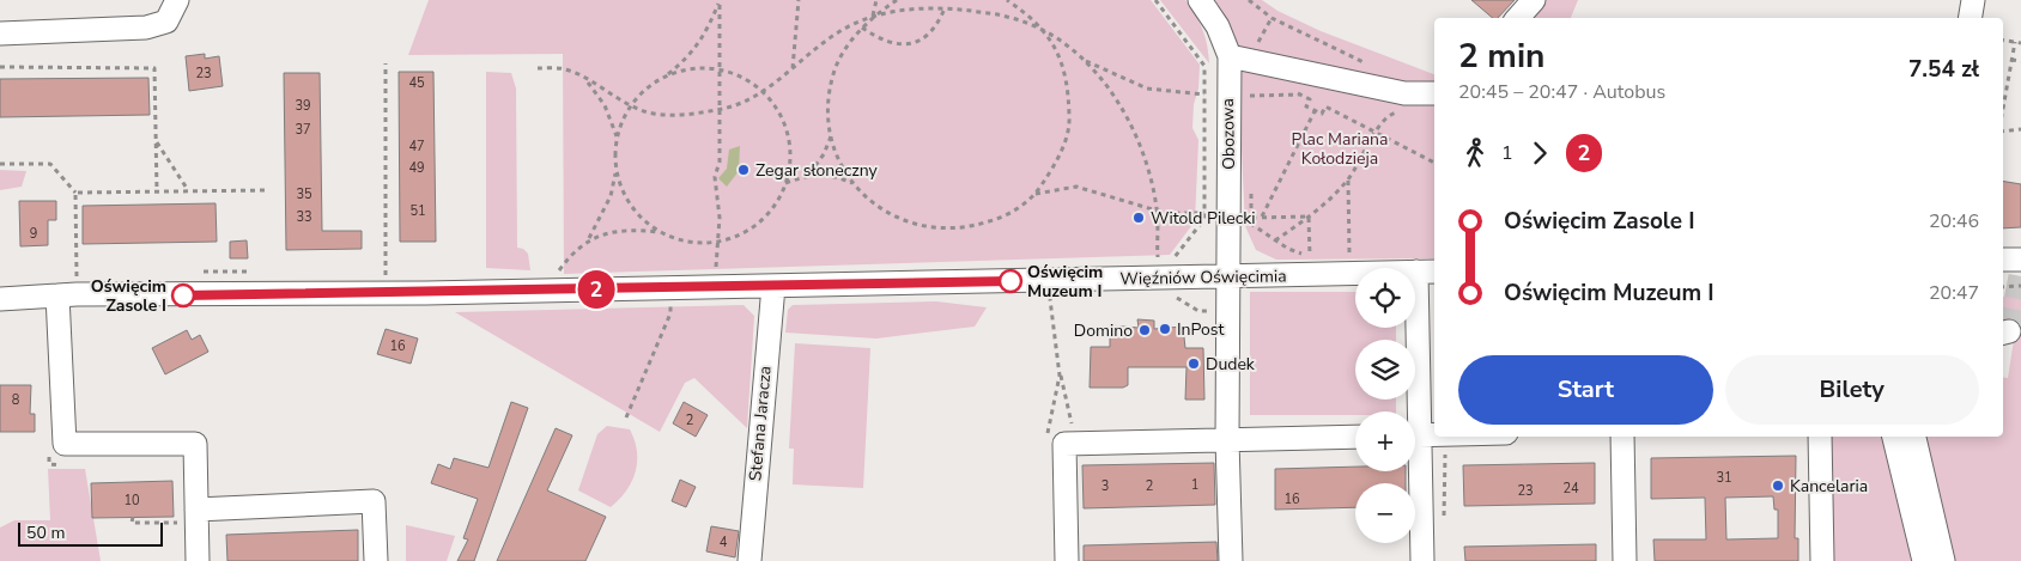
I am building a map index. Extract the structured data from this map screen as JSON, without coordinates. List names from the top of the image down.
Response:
{
  "streets": {
    "street": ["Obozowa", "Więźniów Oświęcimia", "Stefana Jaracza"]
  },
  "crossings": [
    ["Obozowa", "Więźniów Oświęcimia"],
    ["Więźniów Oświęcimia", "Stefana Jaracza"]
  ],
  "parks": ["Plac Mariana Kołodzieja"],
  "places": [
    "Zegar słoneczny",
    "Witold Pilecki",
    "Oświęcim Muzeum I",
    "Oświęcim Zasole I",
    "InPost",
    "Domino",
    "Dudek",
    "Kancelaria"
  ],
  "lines": ["bus line 2"],
  "house_numbers": [
    "23",
    "45",
    "39",
    "37",
    "47",
    "49",
    "35",
    "51",
    "33",
    "9",
    "16",
    "8",
    "2",
    "31",
    "1",
    "3",
    "2",
    "24",
    "23",
    "16",
    "10",
    "4"
  ],
  "scale_bar": "50 m",
  "page": {
    "on_map": "2",
    "heading": ["2 min", "20:45 – 20:47 · Autobus", "7.54 zł"],
    "legs": ["1", "2"],
    "list": [
      {
        "name": "Oświęcim Zasole I",
        "value": "20:46"
      },
      {
        "name": "Oświęcim Muzeum I",
        "value": "20:47"
      }
    ],
    "map_buttons": ["+", "−"],
    "buttons": ["Start", "Bilety"],
    "scale": "50 m"
  }
}
